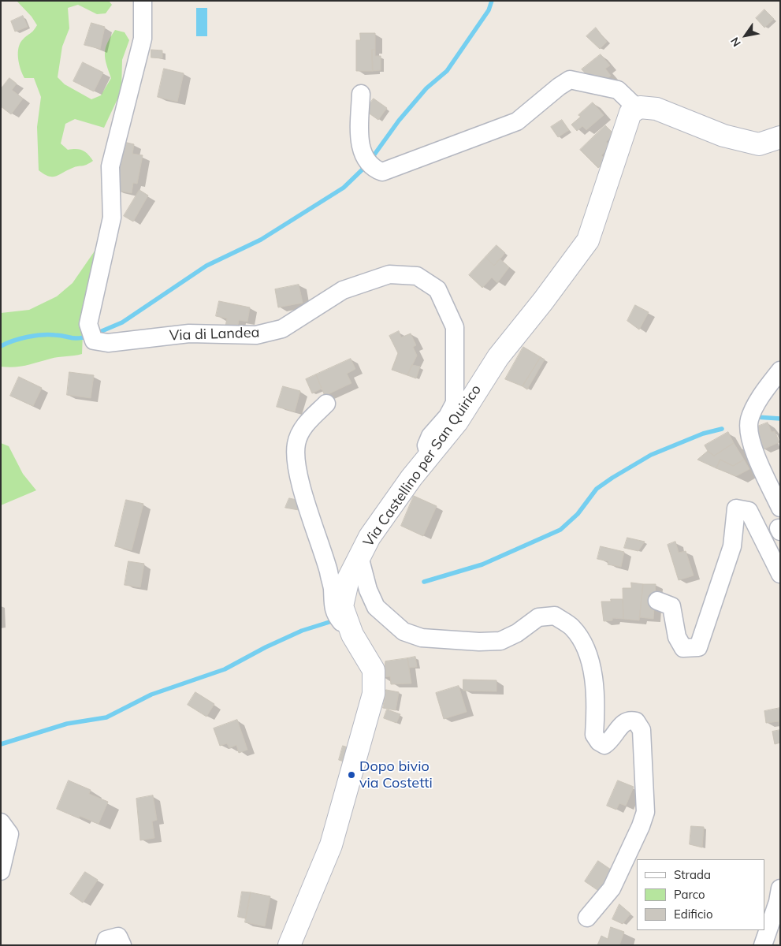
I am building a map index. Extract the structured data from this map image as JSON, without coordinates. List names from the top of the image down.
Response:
{
  "streets": {
    "street": ["Via di Landea", "Via Castellino per San Quirico"]
  },
  "crossings": [
    ["Via di Landea", "Via Castellino per San Quirico"]
  ],
  "places": ["Dopo bivio via Costetti"],
  "legend": ["Strada", "Parco", "Edificio"],
  "north": "bottom left"
}
